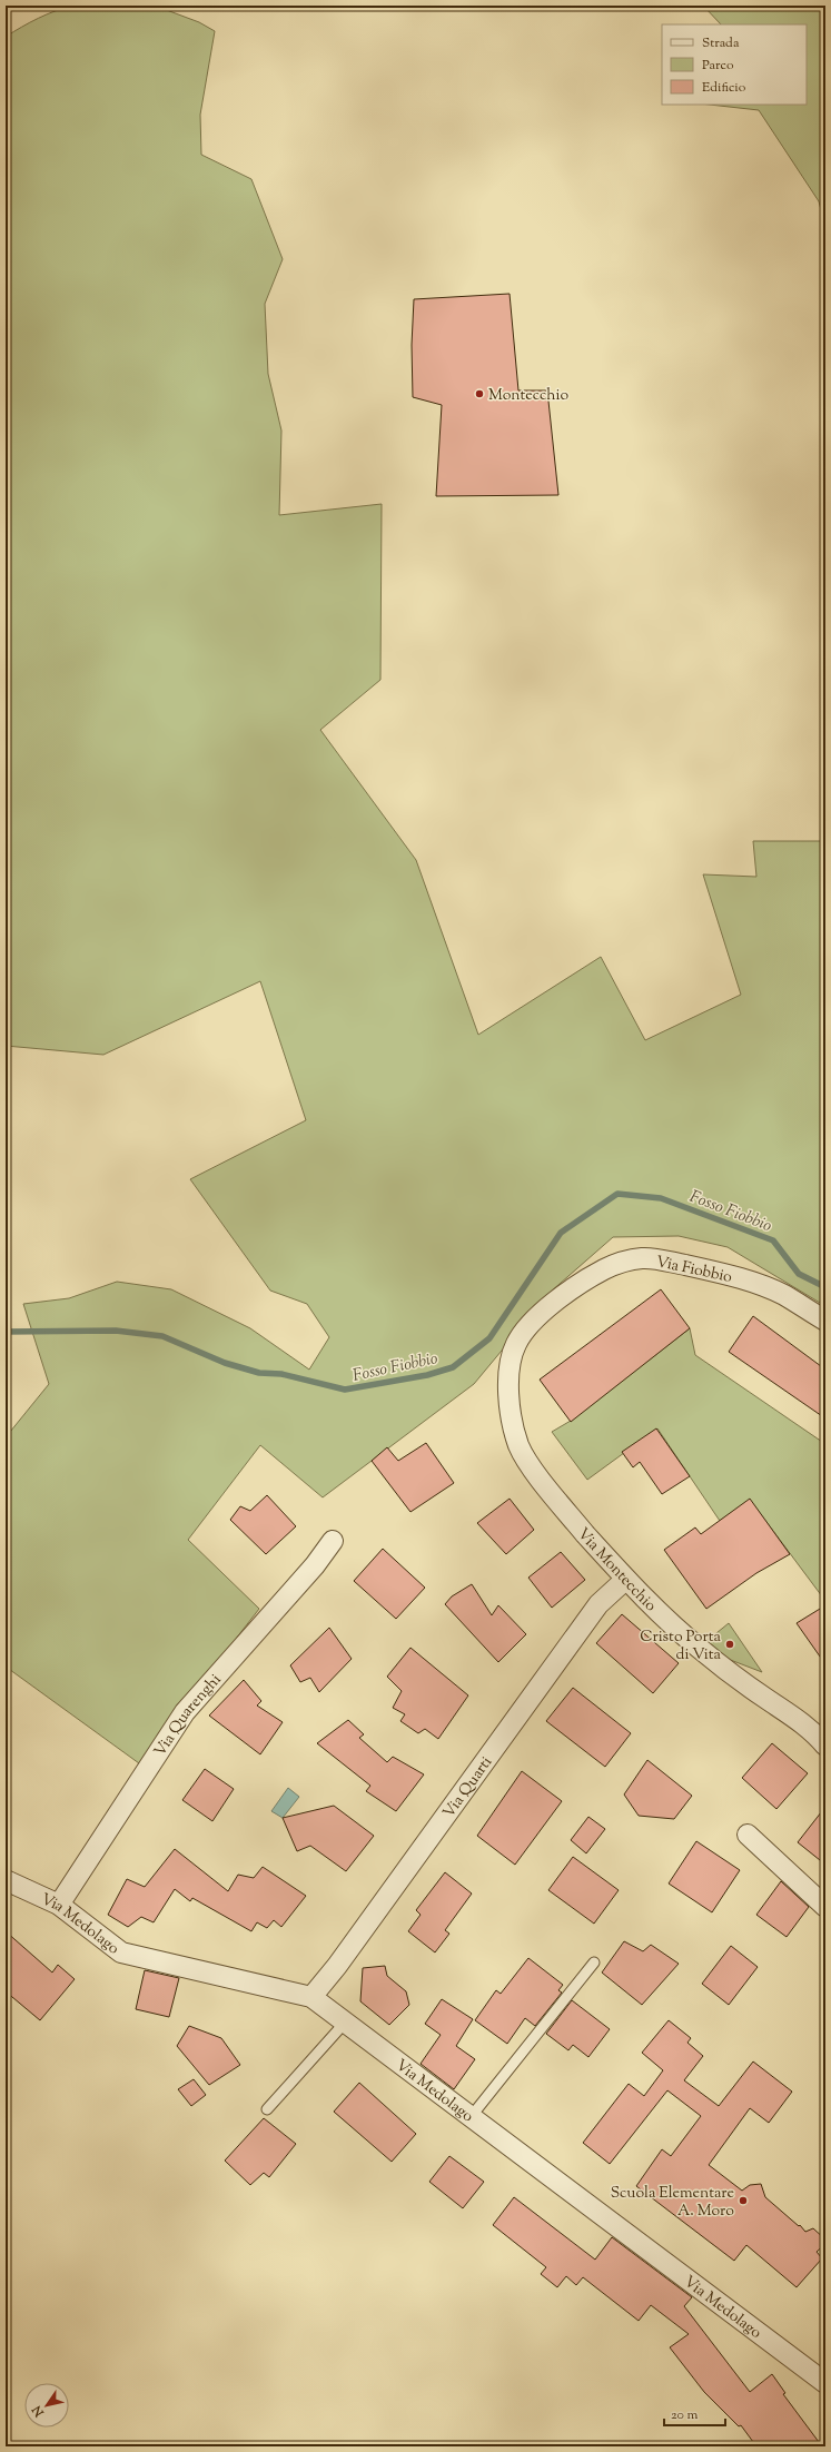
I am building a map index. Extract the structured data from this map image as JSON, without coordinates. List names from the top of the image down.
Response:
{
  "streets": {
    "street": [
      "Via Fiobbio",
      "Via Montecchio",
      "Via Quarenghi",
      "Via Quarti",
      "Via Medolago"
    ]
  },
  "crossings": [
    ["Via Fiobbio", "Via Montecchio"],
    ["Via Montecchio", "Via Quarti"],
    ["Via Quarenghi", "Via Medolago"],
    ["Via Quarti", "Via Medolago"]
  ],
  "water": ["Fosso Fiobbio"],
  "places": ["Montecchio", "Cristo Porta di Vita", "Scuola Elementare A. Moro"],
  "legend": ["Strada", "Parco", "Edificio"],
  "scale_bar": "20 m",
  "north": "bottom left"
}
